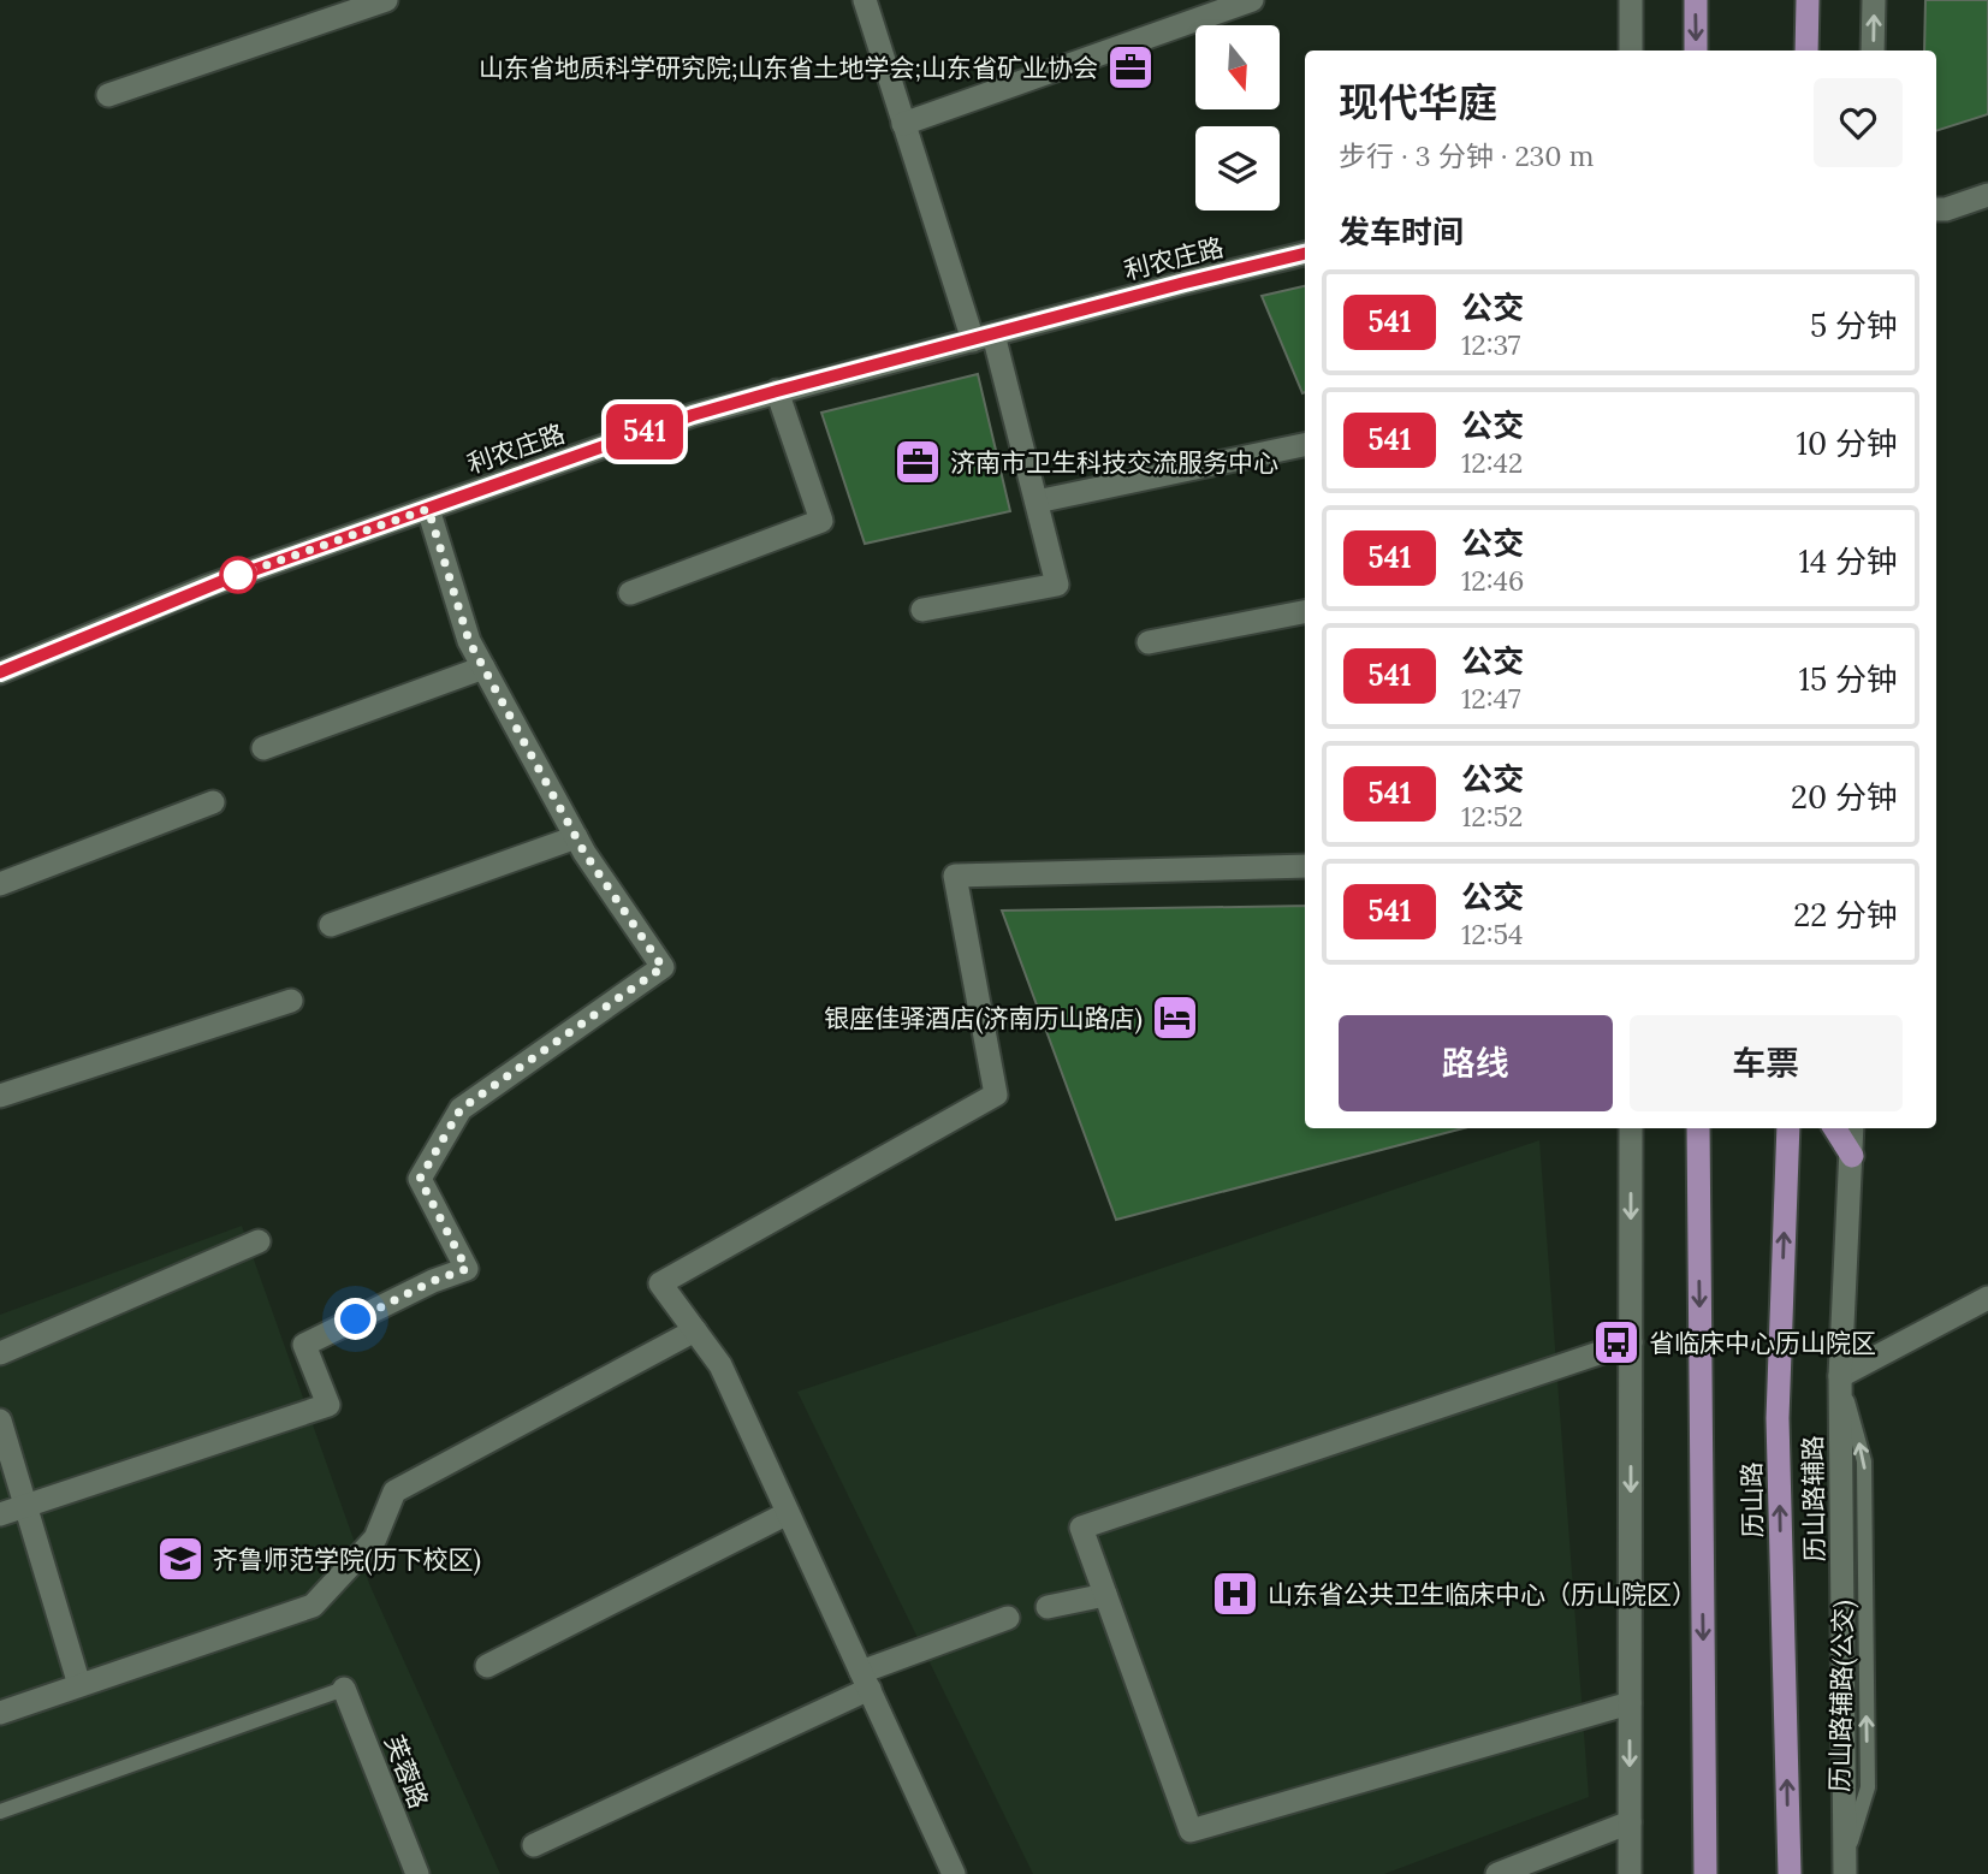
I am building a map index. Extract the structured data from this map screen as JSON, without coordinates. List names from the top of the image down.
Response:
{
  "streets": {
    "main road": ["历山路"],
    "street": ["利农庄路", "历山路辅路", "芙蓉路"]
  },
  "one_way": ["历山路辅路"],
  "places": {
    "office": ["山东省地质科学研究院;山东省土地学会;山东省矿业协会", "济南市卫生科技交流服务中心"],
    "hotel": ["银座佳驿酒店(济南历山路店)"],
    "bus stop": ["省临床中心历山院区"],
    "school or university": ["齐鲁师范学院(历下校区)"],
    "hospital": ["山东省公共卫生临床中心（历山院区）"]
  },
  "lines": ["bus line 541"],
  "north": "bottom",
  "page": {
    "on_map": "541",
    "heading": [
      ["现代华庭", "步行 · 3 分钟 · 230 m"],
      "发车时间"
    ],
    "list": [
      {
        "mark": "541",
        "name": "公交",
        "note": "12:37",
        "value": "5 分钟"
      },
      {
        "mark": "541",
        "name": "公交",
        "note": "12:42",
        "value": "10 分钟"
      },
      {
        "mark": "541",
        "name": "公交",
        "note": "12:46",
        "value": "14 分钟"
      },
      {
        "mark": "541",
        "name": "公交",
        "note": "12:47",
        "value": "15 分钟"
      },
      {
        "mark": "541",
        "name": "公交",
        "note": "12:52",
        "value": "20 分钟"
      },
      {
        "mark": "541",
        "name": "公交",
        "note": "12:54",
        "value": "22 分钟"
      }
    ],
    "buttons": ["路线", "车票"]
  }
}
